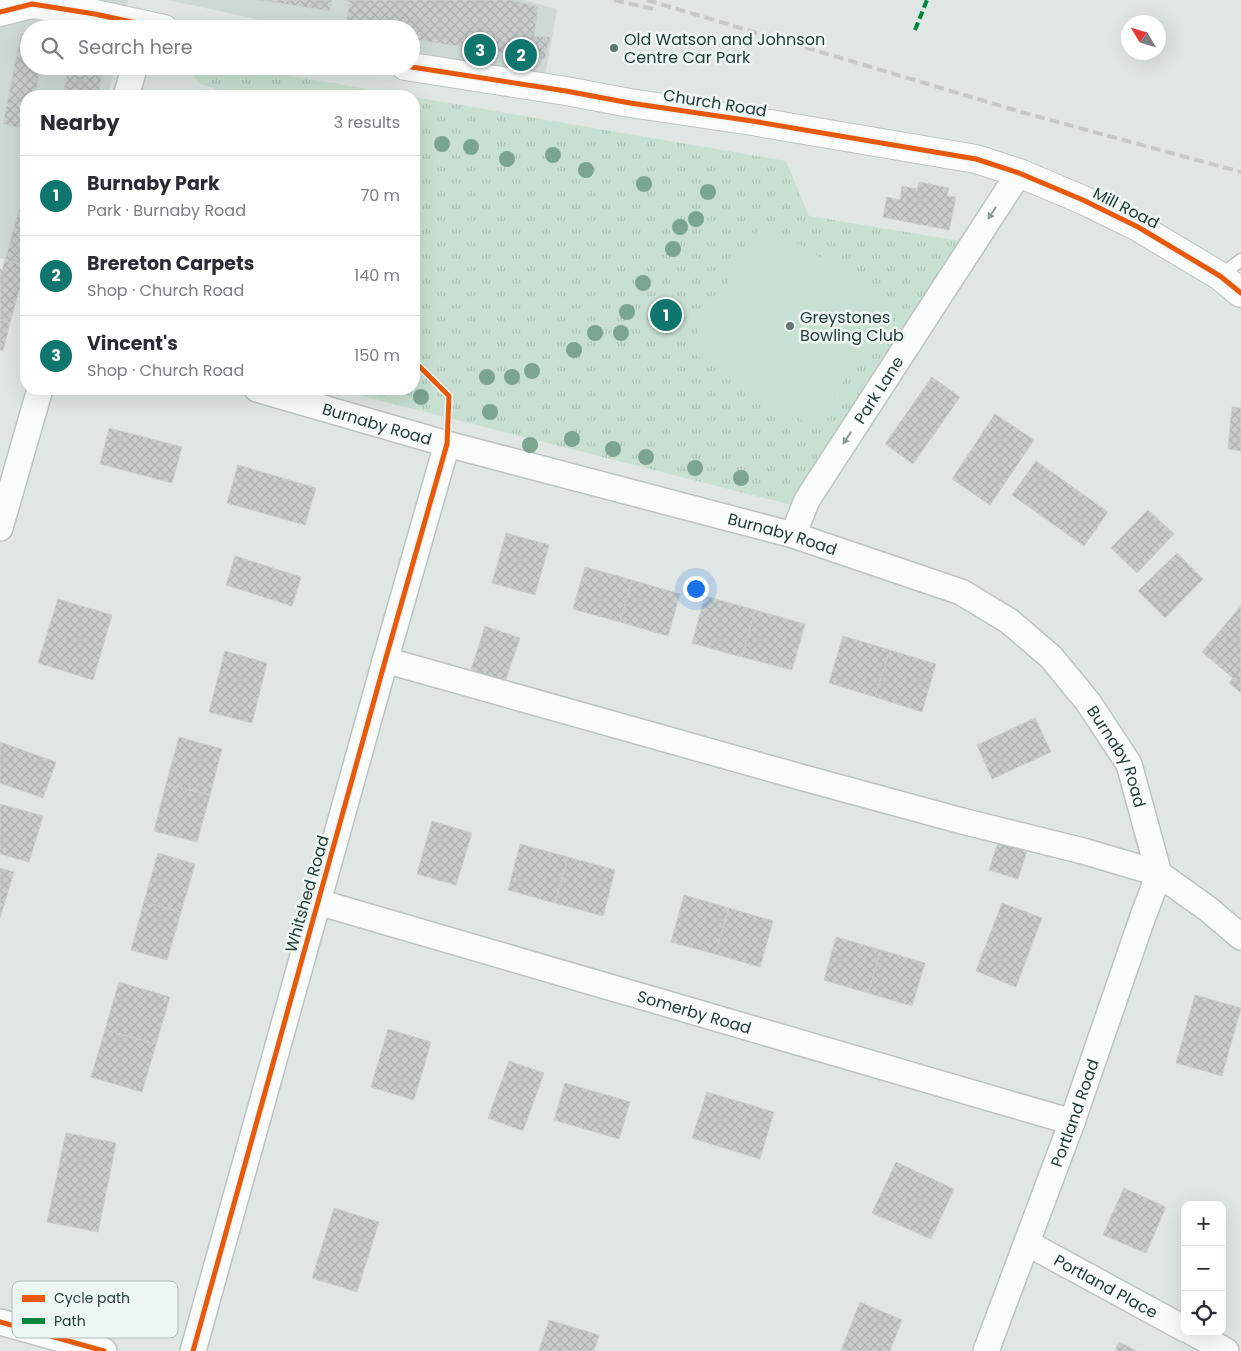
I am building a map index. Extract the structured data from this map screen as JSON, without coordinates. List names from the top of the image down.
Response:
{
  "streets": {
    "main road": ["Church Road", "Mill Road"],
    "street": [
      "Park Lane",
      "Burnaby Road",
      "Whitshed Road",
      "Somerby Road",
      "Portland Road",
      "Portland Place"
    ]
  },
  "crossings": [
    ["Church Road", "Mill Road"],
    ["Church Road", "Park Lane"],
    ["Mill Road", "Park Lane"],
    ["Park Lane", "Burnaby Road"],
    ["Burnaby Road", "Whitshed Road"],
    ["Burnaby Road", "Portland Road"],
    ["Whitshed Road", "Somerby Road"],
    ["Somerby Road", "Portland Road"],
    ["Portland Road", "Portland Place"]
  ],
  "one_way": ["Park Lane"],
  "places": ["Old Watson and Johnson Centre Car Park", "Greystones Bowling Club"],
  "legend": ["Cycle path", "Path"],
  "north": "top left",
  "page": {
    "search": "Search here",
    "pins": ["3", "2", "1"],
    "heading": ["Nearby", "3 results"],
    "list": [
      {
        "mark": "1",
        "name": "Burnaby Park",
        "note": "Park · Burnaby Road",
        "value": "70 m"
      },
      {
        "mark": "2",
        "name": "Brereton Carpets",
        "note": "Shop · Church Road",
        "value": "140 m"
      },
      {
        "mark": "3",
        "name": "Vincent's",
        "note": "Shop · Church Road",
        "value": "150 m"
      }
    ],
    "map_buttons": ["+", "−"]
  }
}
